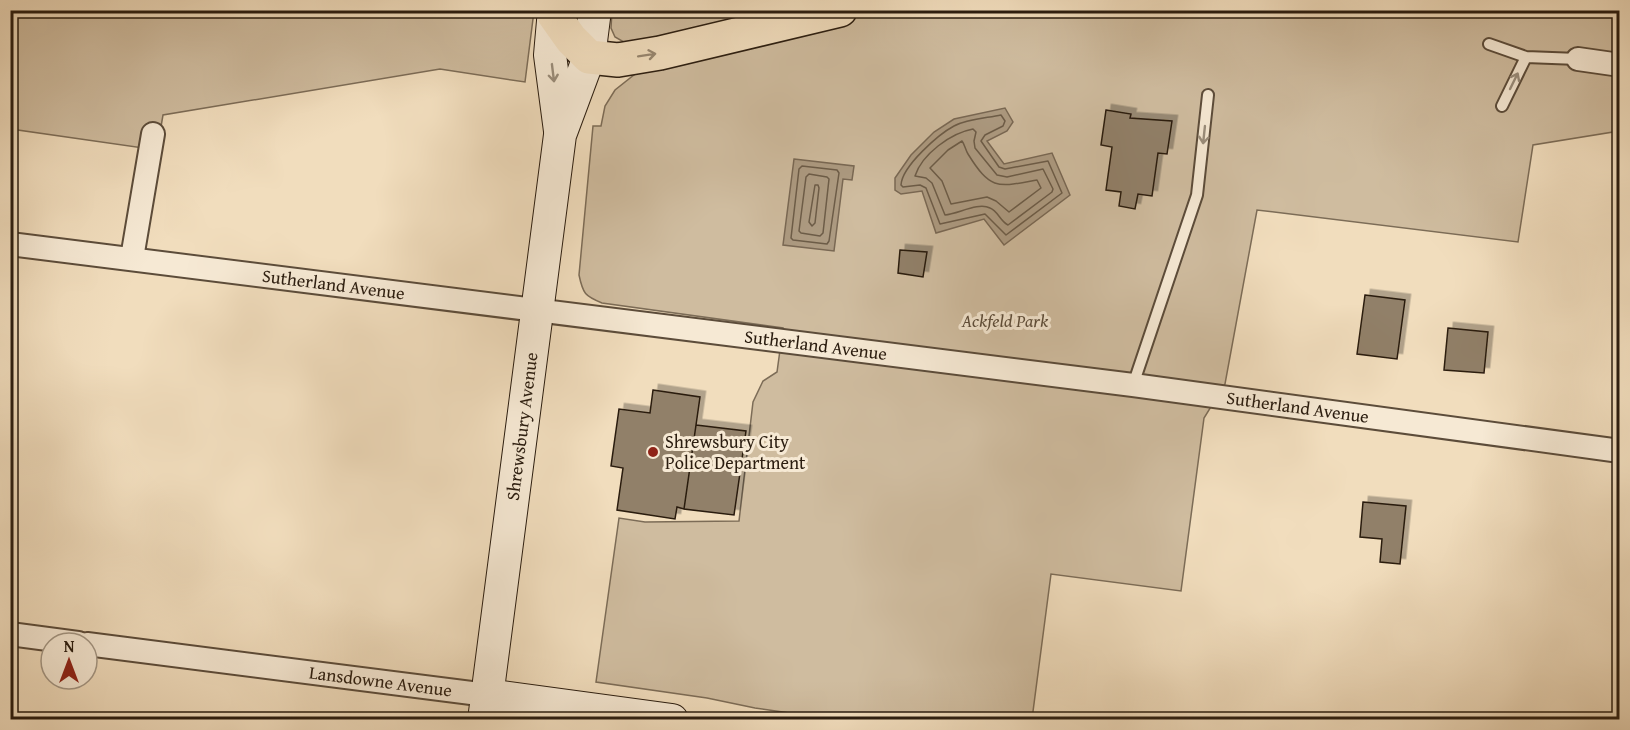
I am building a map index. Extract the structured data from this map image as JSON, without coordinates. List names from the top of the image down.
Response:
{
  "streets": {
    "main road": ["Shrewsbury Avenue", "Lansdowne Avenue"],
    "street": ["Sutherland Avenue"]
  },
  "crossings": [
    ["Sutherland Avenue", "Shrewsbury Avenue"],
    ["Shrewsbury Avenue", "Lansdowne Avenue"]
  ],
  "parks": ["Ackfeld Park"],
  "places": ["Shrewsbury City Police Department"],
  "north": "top"
}
